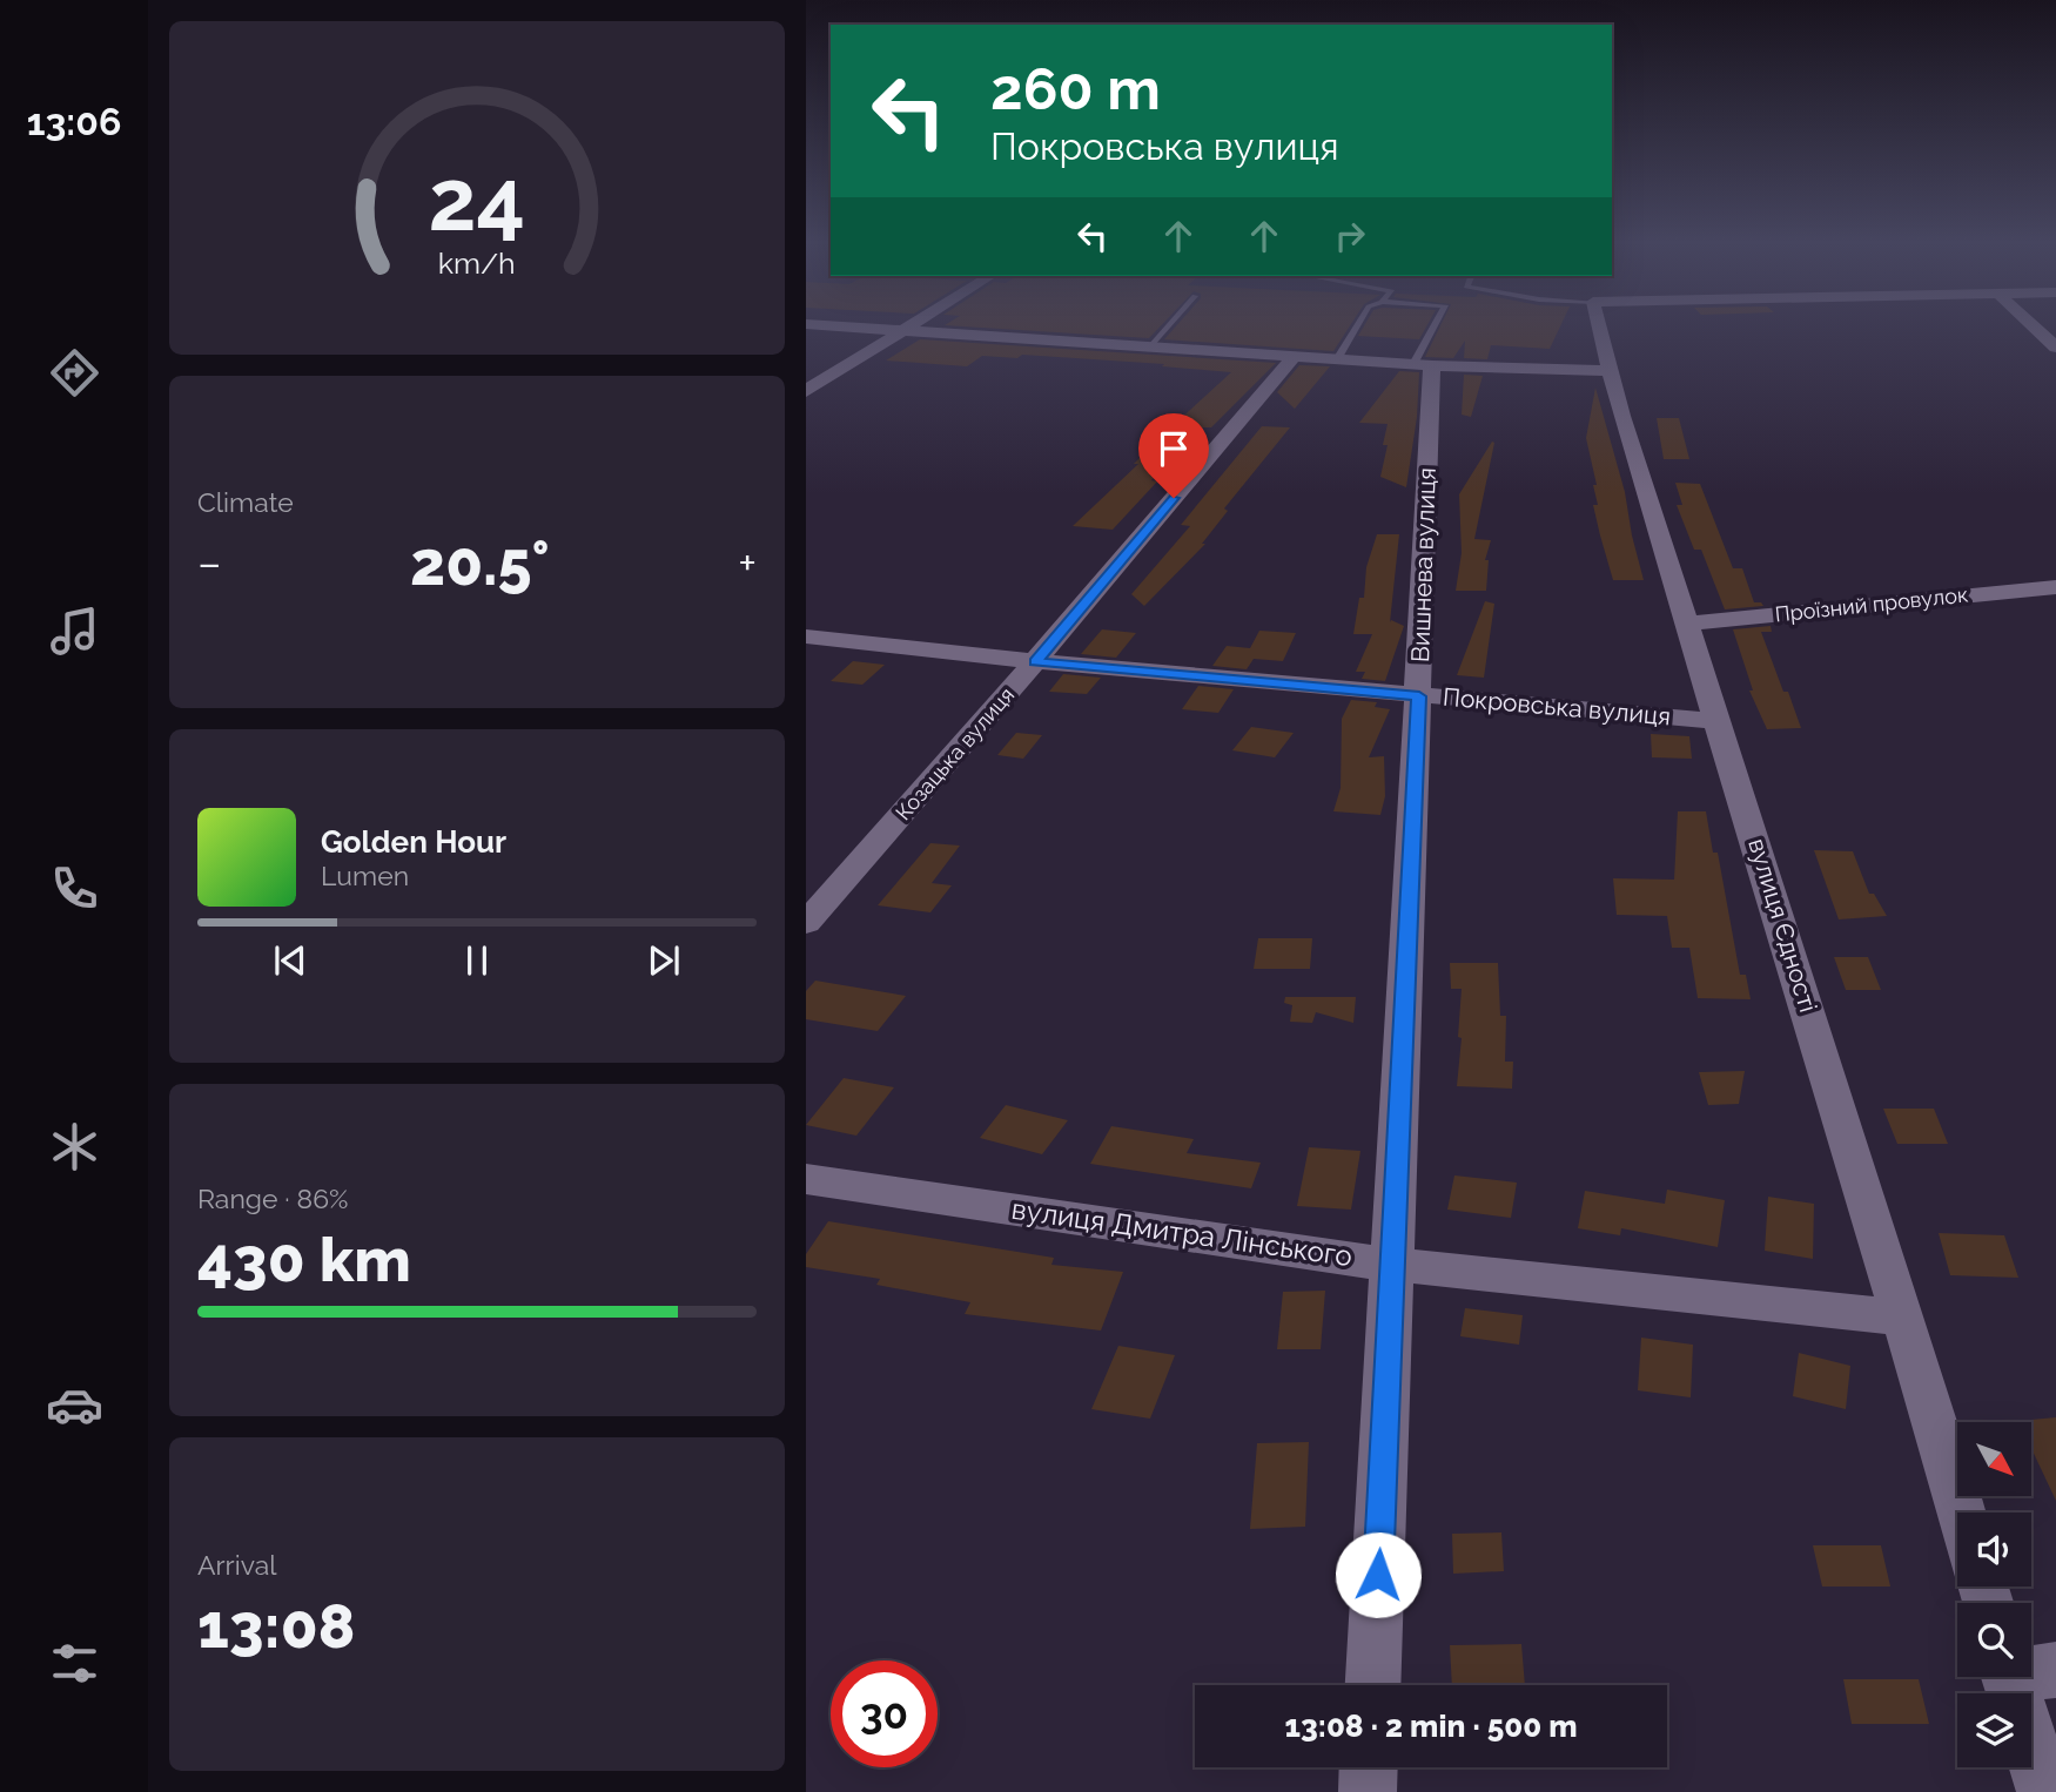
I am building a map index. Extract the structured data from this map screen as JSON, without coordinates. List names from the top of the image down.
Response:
{
  "streets": {
    "street": [
      "Вишнева вулиця",
      "Проїзний провулок",
      "Покровська вулиця",
      "Козацька вулиця",
      "вулиця Єдності",
      "вулиця Дмитра Лінського"
    ]
  },
  "crossings": [
    ["Вишнева вулиця", "Покровська вулиця"],
    ["Вишнева вулиця", "вулиця Дмитра Лінського"],
    ["Проїзний провулок", "вулиця Єдності"],
    ["Покровська вулиця", "Козацька вулиця"],
    ["Покровська вулиця", "вулиця Єдності"],
    ["вулиця Єдності", "вулиця Дмитра Лінського"]
  ],
  "north": "bottom right",
  "page": {
    "tabs": "13:06",
    "turn": ["260 m", "Покровська вулиця"],
    "tile": [
      "Climate",
      ["Range · 86%", "430 km"],
      ["Arrival", "13:08"]
    ],
    "heat": ["−", "20.5°", "+"],
    "song": ["Golden Hour", "Lumen"],
    "limit": "30",
    "trip": "13:08 · 2 min · 500 m",
    "gauge": ["24", "km/h"]
  }
}
